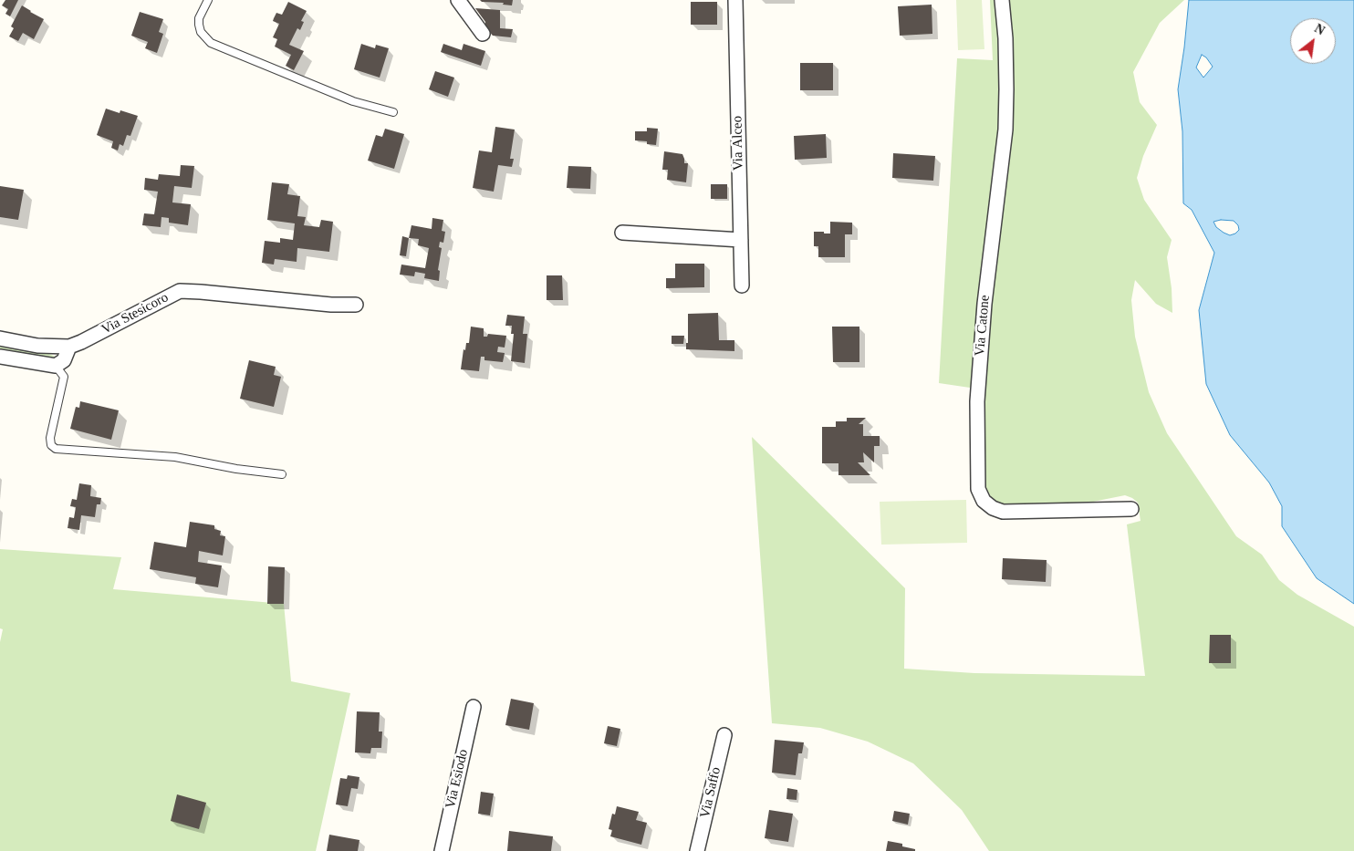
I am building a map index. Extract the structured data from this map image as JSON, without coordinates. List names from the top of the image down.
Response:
{
  "streets": {
    "street": [
      "Via Alceo",
      "Via Stesicoro",
      "Via Catone",
      "Via Esiodo",
      "Via Saffo"
    ]
  },
  "north": "top right"
}
